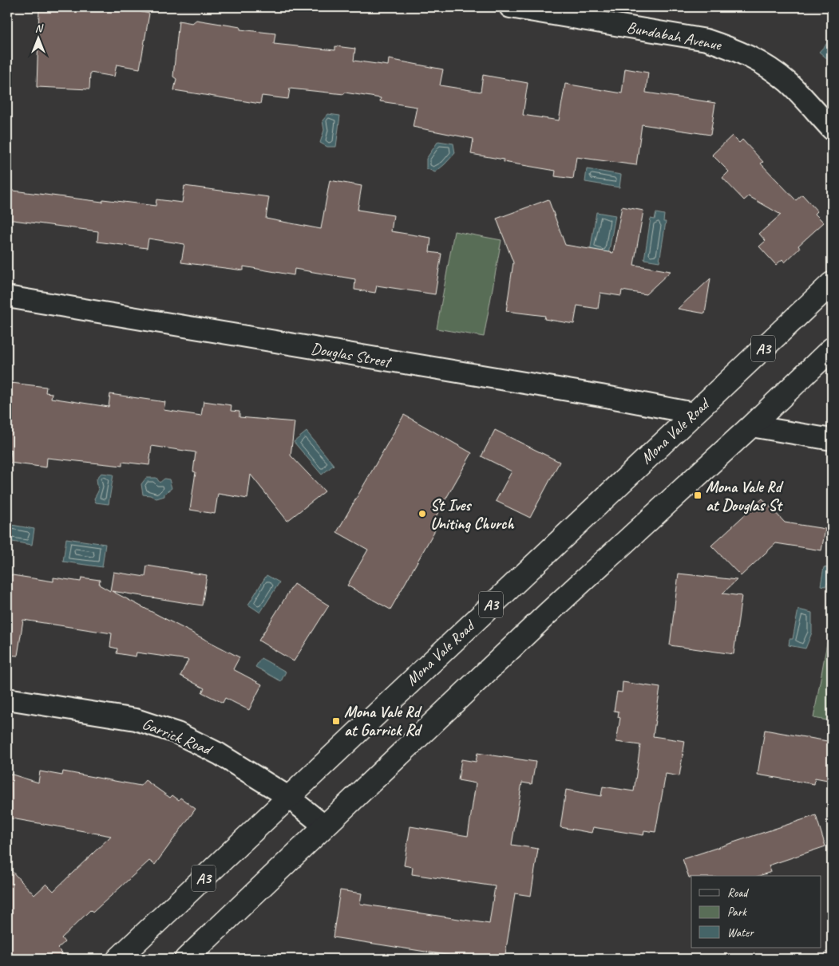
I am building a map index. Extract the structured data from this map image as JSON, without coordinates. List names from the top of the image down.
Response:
{
  "streets": {
    "highway": ["A3", "Mona Vale Road"],
    "street": ["Bundabah Avenue", "Douglas Street", "Garrick Road"]
  },
  "crossings": [
    ["Douglas Street", "Mona Vale Road"],
    ["Mona Vale Road", "Garrick Road"]
  ],
  "places": {
    "transit": ["Mona Vale Rd at Douglas St", "Mona Vale Rd at Garrick Rd"],
    "other": ["St Ives Uniting Church"]
  },
  "legend": ["Road", "Park", "Water"],
  "north": "top"
}
